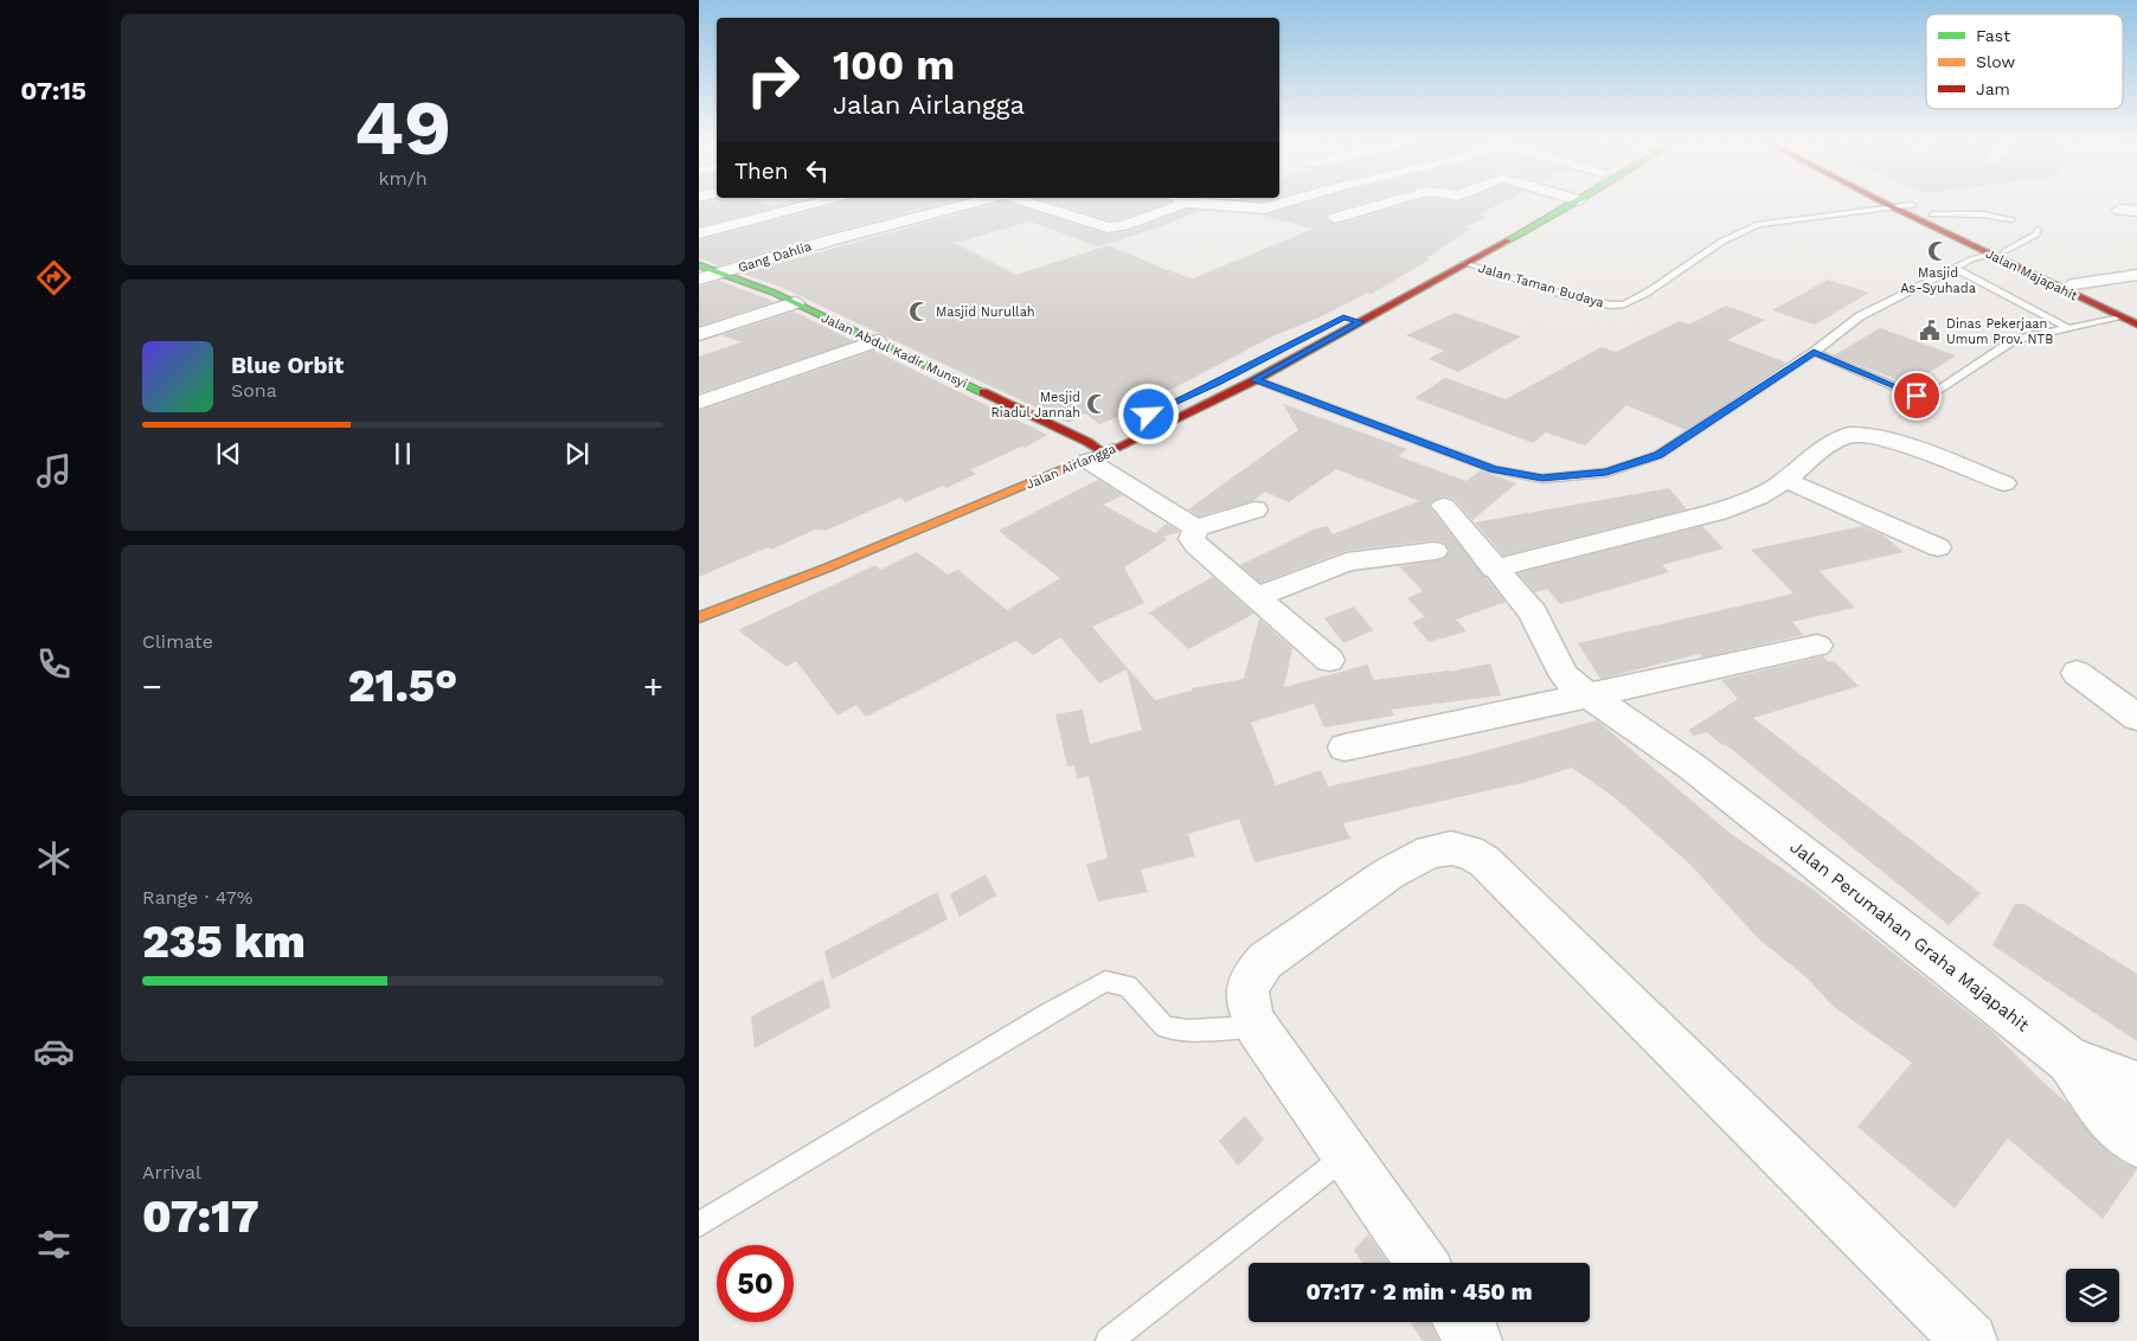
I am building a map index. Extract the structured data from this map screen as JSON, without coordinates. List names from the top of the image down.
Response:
{
  "streets": {
    "main road": ["Jalan Majapahit", "Jalan Abdul Kadir Munsyi", "Jalan Airlangga"],
    "street": ["Gang Dahlia", "Jalan Perumahan Graha Majapahit"],
    "lane": ["Jalan Taman Budaya"]
  },
  "crossings": [
    ["Gang Dahlia", "Jalan Abdul Kadir Munsyi"],
    ["Jalan Majapahit", "Jalan Taman Budaya"],
    ["Jalan Taman Budaya", "Jalan Airlangga"],
    ["Jalan Abdul Kadir Munsyi", "Jalan Airlangga"]
  ],
  "places": {
    "mosque": ["Masjid As-Syuhada", "Masjid Nurullah", "Mesjid Riadul Jannah"],
    "public building": ["Dinas Pekerjaan Umum Prov. NTB"]
  },
  "legend": ["Fast", "Slow", "Jam"],
  "page": {
    "tabs": "07:15",
    "tile": [
      ["49", "km/h"],
      "Climate",
      ["Range · 47%", "235 km"],
      ["Arrival", "07:17"]
    ],
    "turn": ["100 m", "Jalan Airlangga"],
    "then": "Then",
    "song": ["Blue Orbit", "Sona"],
    "heat": ["−", "21.5°", "+"],
    "limit": "50",
    "trip": "07:17 · 2 min · 450 m"
  }
}
